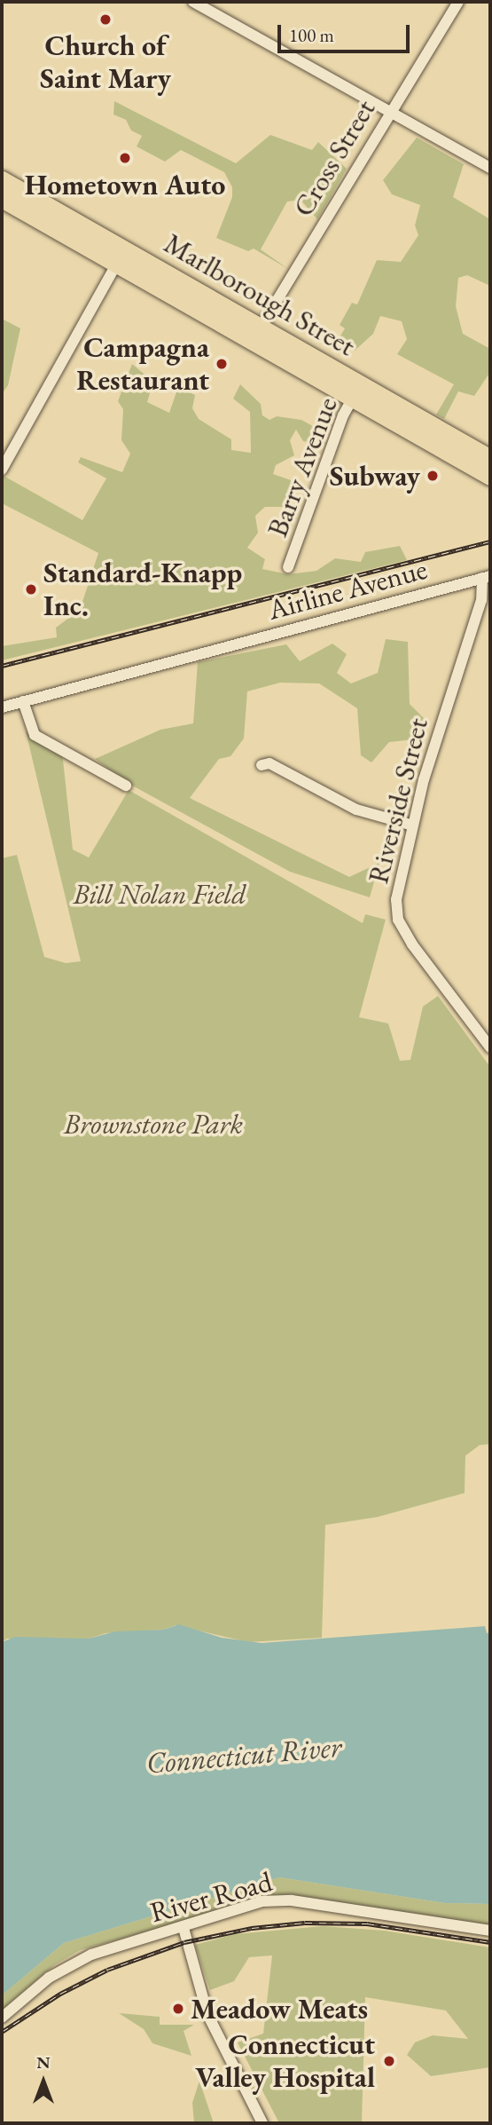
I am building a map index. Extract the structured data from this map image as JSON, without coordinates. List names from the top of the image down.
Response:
{
  "streets": {
    "highway": ["Marlborough Street"],
    "street": [
      "Cross Street",
      "Barry Avenue",
      "Airline Avenue",
      "Riverside Street",
      "River Road"
    ]
  },
  "crossings": [
    ["Cross Street", "Marlborough Street"],
    ["Marlborough Street", "Barry Avenue"],
    ["Airline Avenue", "Riverside Street"]
  ],
  "water": ["Connecticut River"],
  "parks": ["Bill Nolan Field", "Brownstone Park"],
  "places": [
    "Church of Saint Mary",
    "Hometown Auto",
    "Campagna Restaurant",
    "Subway",
    "Standard-Knapp Inc.",
    "Meadow Meats",
    "Connecticut Valley Hospital"
  ],
  "scale_bar": "100 m",
  "north": "top"
}
